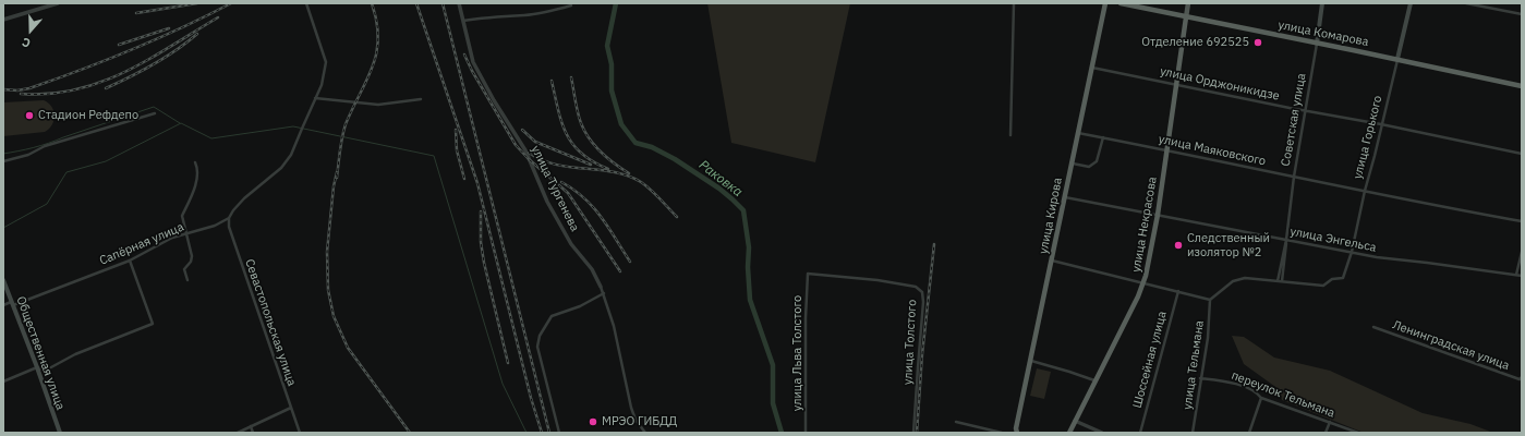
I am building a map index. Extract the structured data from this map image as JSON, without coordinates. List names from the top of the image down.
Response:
{
  "streets": {
    "highway": ["улица Комарова", "улица Кирова", "улица Некрасова"],
    "main road": ["Советская улица", "улица Горького", "Общественная улица"],
    "street": [
      "улица Орджоникидзе",
      "улица Маяковского",
      "улица Тургенева",
      "улица Энгельса",
      "Сапёрная улица",
      "Севастопольская улица",
      "улица Толстого",
      "Ленинградская улица",
      "улица Льва Толстого",
      "Шоссейная улица",
      "улица Тельмана",
      "переулок Тельмана"
    ]
  },
  "crossings": [
    ["улица Комарова", "Советская улица"],
    ["улица Комарова", "улица Горького"],
    ["улица Комарова", "улица Некрасова"],
    ["улица Орджоникидзе", "Советская улица"],
    ["улица Орджоникидзе", "улица Горького"],
    ["улица Орджоникидзе", "улица Кирова"],
    ["улица Орджоникидзе", "улица Некрасова"],
    ["Советская улица", "улица Горького"],
    ["Советская улица", "улица Маяковского"],
    ["Советская улица", "улица Энгельса"],
    ["улица Горького", "улица Маяковского"],
    ["улица Горького", "улица Энгельса"],
    ["улица Маяковского", "улица Кирова"],
    ["улица Маяковского", "улица Некрасова"],
    ["улица Кирова", "улица Энгельса"],
    ["улица Некрасова", "улица Энгельса"],
    ["Сапёрная улица", "Севастопольская улица"],
    ["Сапёрная улица", "Общественная улица"],
    ["улица Толстого", "улица Льва Толстого"],
    ["улица Тельмана", "переулок Тельмана"]
  ],
  "water": ["Раковка"],
  "places": [
    "Отделение 692525",
    "Стадион Рефдепо",
    "Следственный изолятор №2",
    "МРЭО ГИБДД"
  ],
  "north": "bottom"
}
